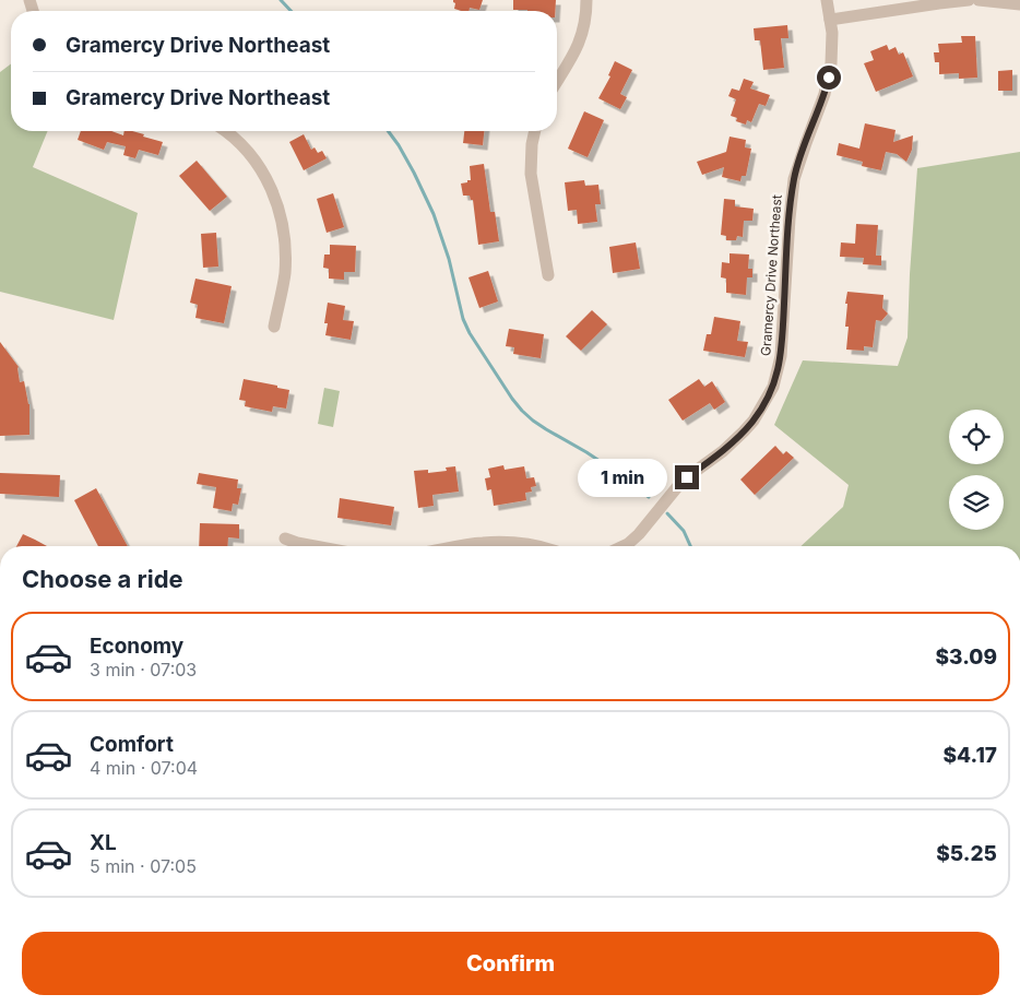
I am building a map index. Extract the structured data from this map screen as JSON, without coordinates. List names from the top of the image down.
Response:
{
  "streets": {
    "street": ["Gramercy Drive Northeast"]
  },
  "page": {
    "banner": ["Gramercy Drive Northeast", "Gramercy Drive Northeast"],
    "bubble": "1 min",
    "heading": "Choose a ride",
    "list": [
      {
        "name": "Economy",
        "note": "3 min · 07:03",
        "value": "$3.09"
      },
      {
        "name": "Comfort",
        "note": "4 min · 07:04",
        "value": "$4.17"
      },
      {
        "name": "XL",
        "note": "5 min · 07:05",
        "value": "$5.25"
      }
    ],
    "buttons": "Confirm"
  }
}
